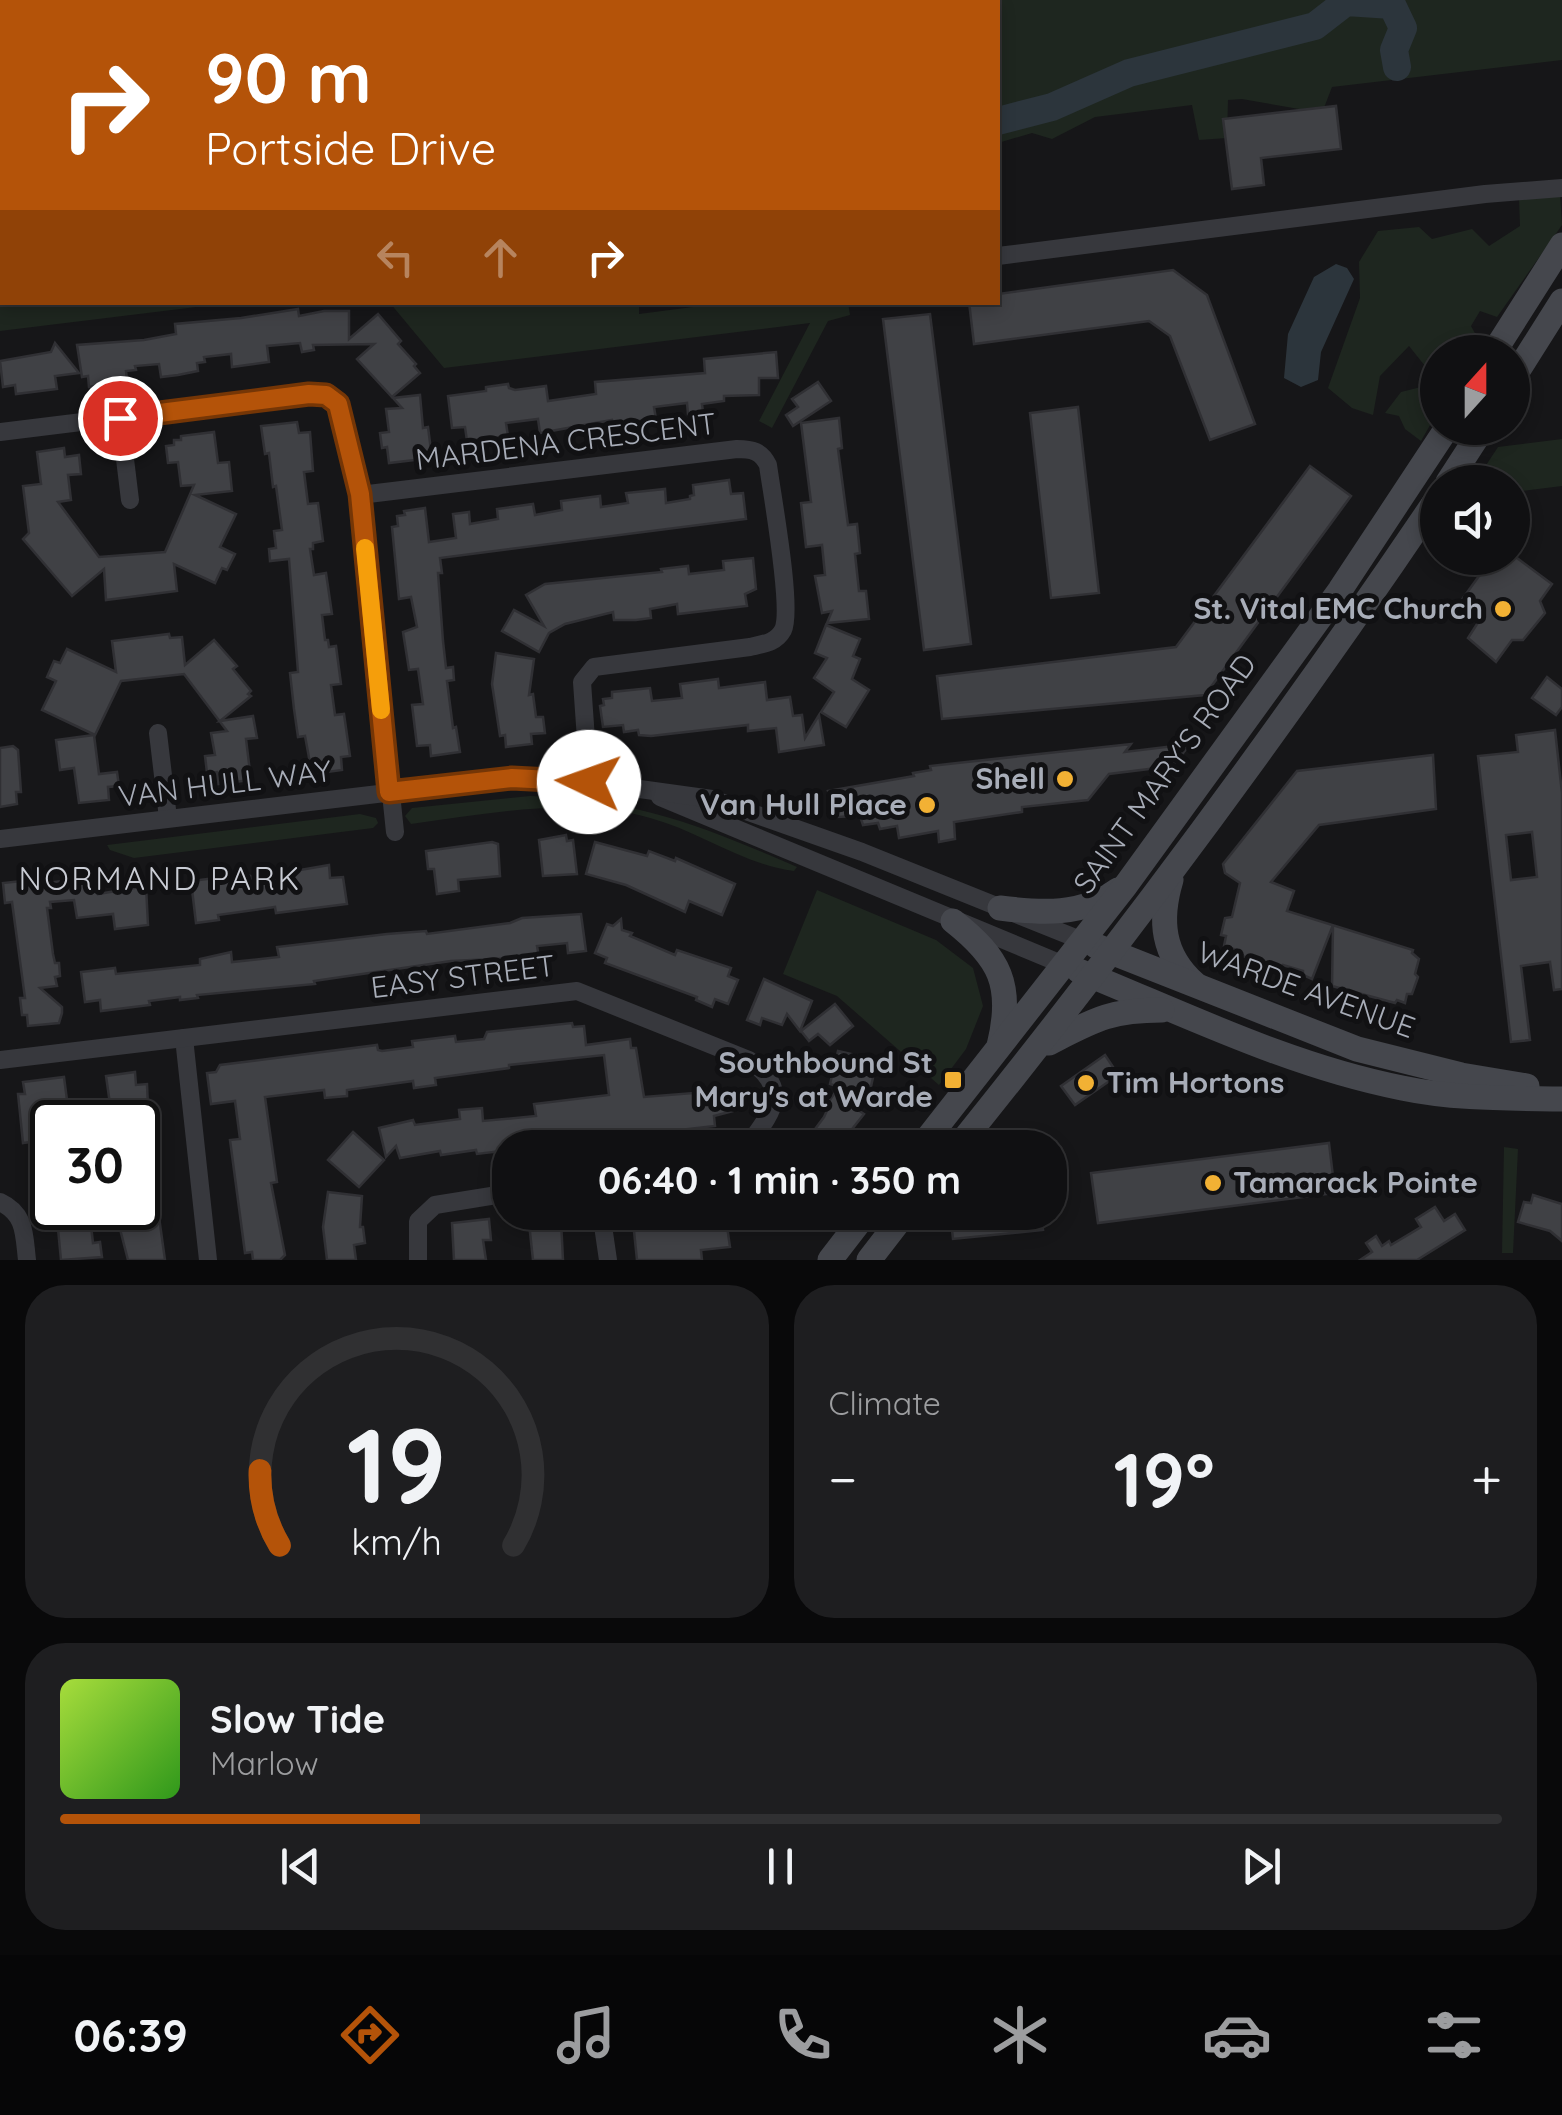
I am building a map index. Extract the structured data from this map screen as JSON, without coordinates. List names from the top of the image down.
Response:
{
  "streets": {
    "main road": ["SAINT MARY'S ROAD", "WARDE AVENUE"],
    "street": ["MARDENA CRESCENT", "VAN HULL WAY", "EASY STREET"]
  },
  "crossings": [
    ["MARDENA CRESCENT", "VAN HULL WAY"],
    ["SAINT MARY'S ROAD", "VAN HULL WAY"],
    ["SAINT MARY'S ROAD", "WARDE AVENUE"],
    ["VAN HULL WAY", "WARDE AVENUE"]
  ],
  "districts": ["NORMAND PARK"],
  "places": {
    "other": [
      "St. Vital EMC Church",
      "Shell",
      "Van Hull Place",
      "Tim Hortons",
      "Tamarack Pointe"
    ],
    "transit": ["Southbound St Mary's at Warde"]
  },
  "north": "top",
  "page": {
    "turn": ["90 m", "Portside Drive"],
    "limit": "30",
    "trip": "06:40 · 1 min · 350 m",
    "tile": "Climate",
    "heat": ["−", "19°", "+"],
    "song": ["Slow Tide", "Marlow"],
    "tabs": "06:39",
    "gauge": ["19", "km/h"]
  }
}
